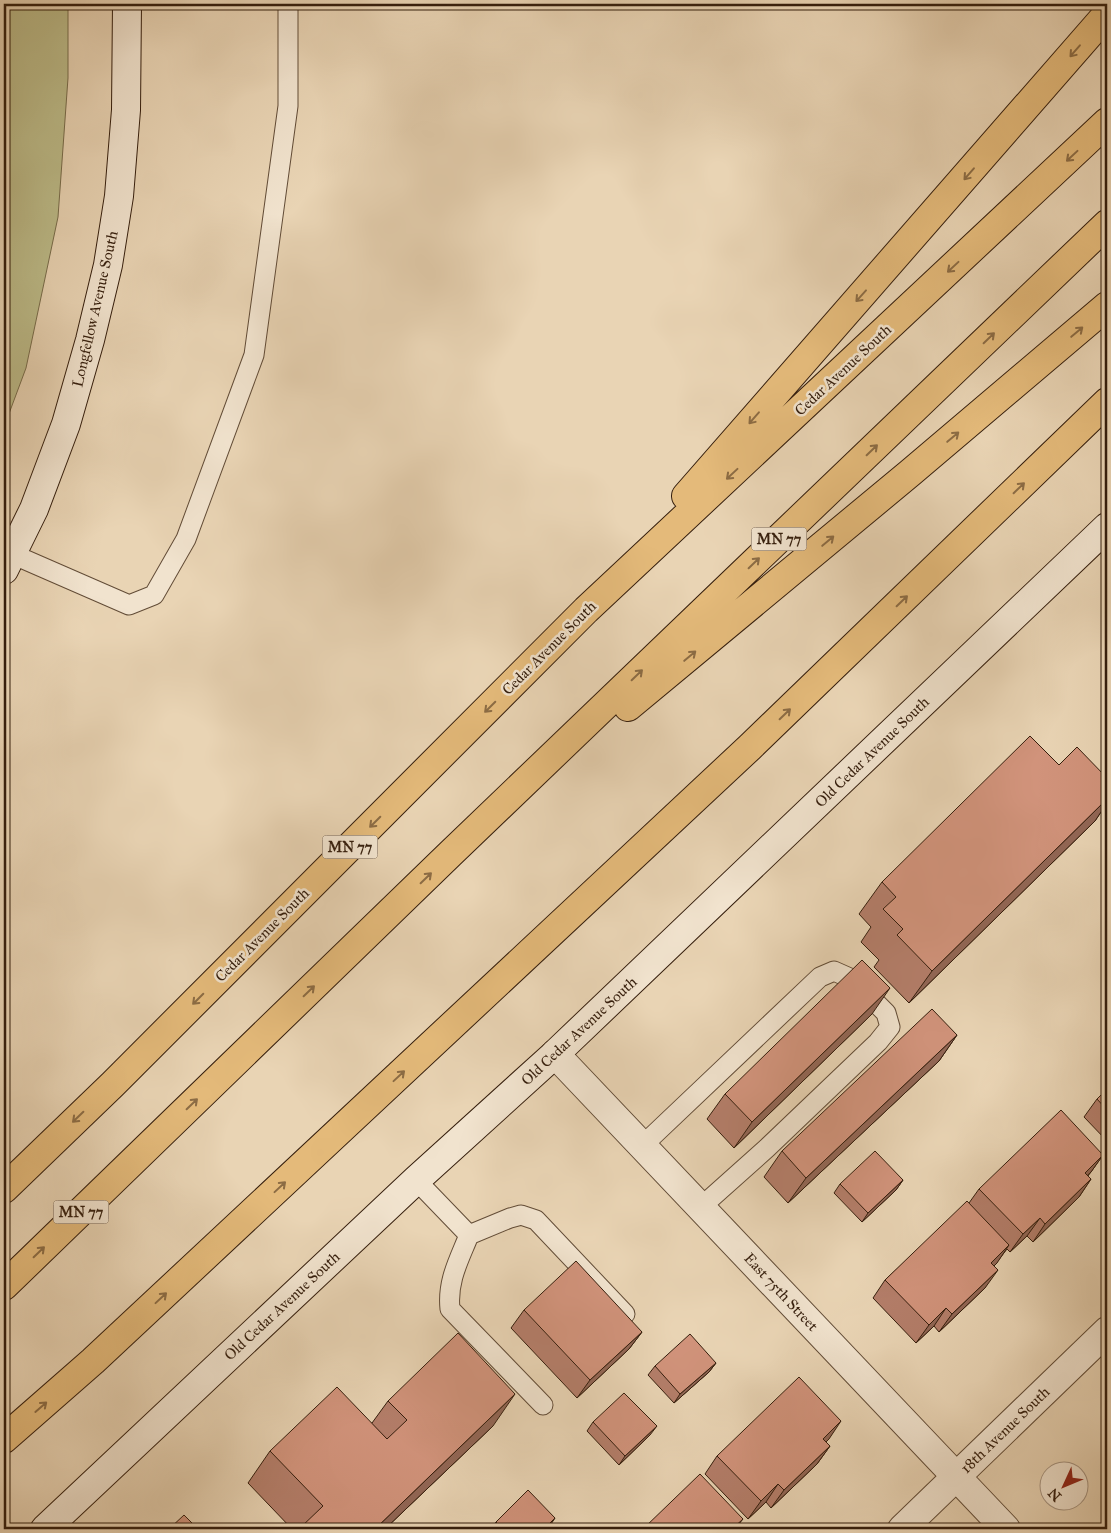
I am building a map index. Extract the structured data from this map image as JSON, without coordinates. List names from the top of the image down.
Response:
{
  "streets": {
    "highway": ["Cedar Avenue South", "MN 77"],
    "street": [
      "Longfellow Avenue South",
      "Old Cedar Avenue South",
      "East 75th Street",
      "18th Avenue South"
    ]
  },
  "crossings": [
    ["Old Cedar Avenue South", "East 75th Street"],
    ["East 75th Street", "18th Avenue South"]
  ],
  "north": "bottom left"
}
